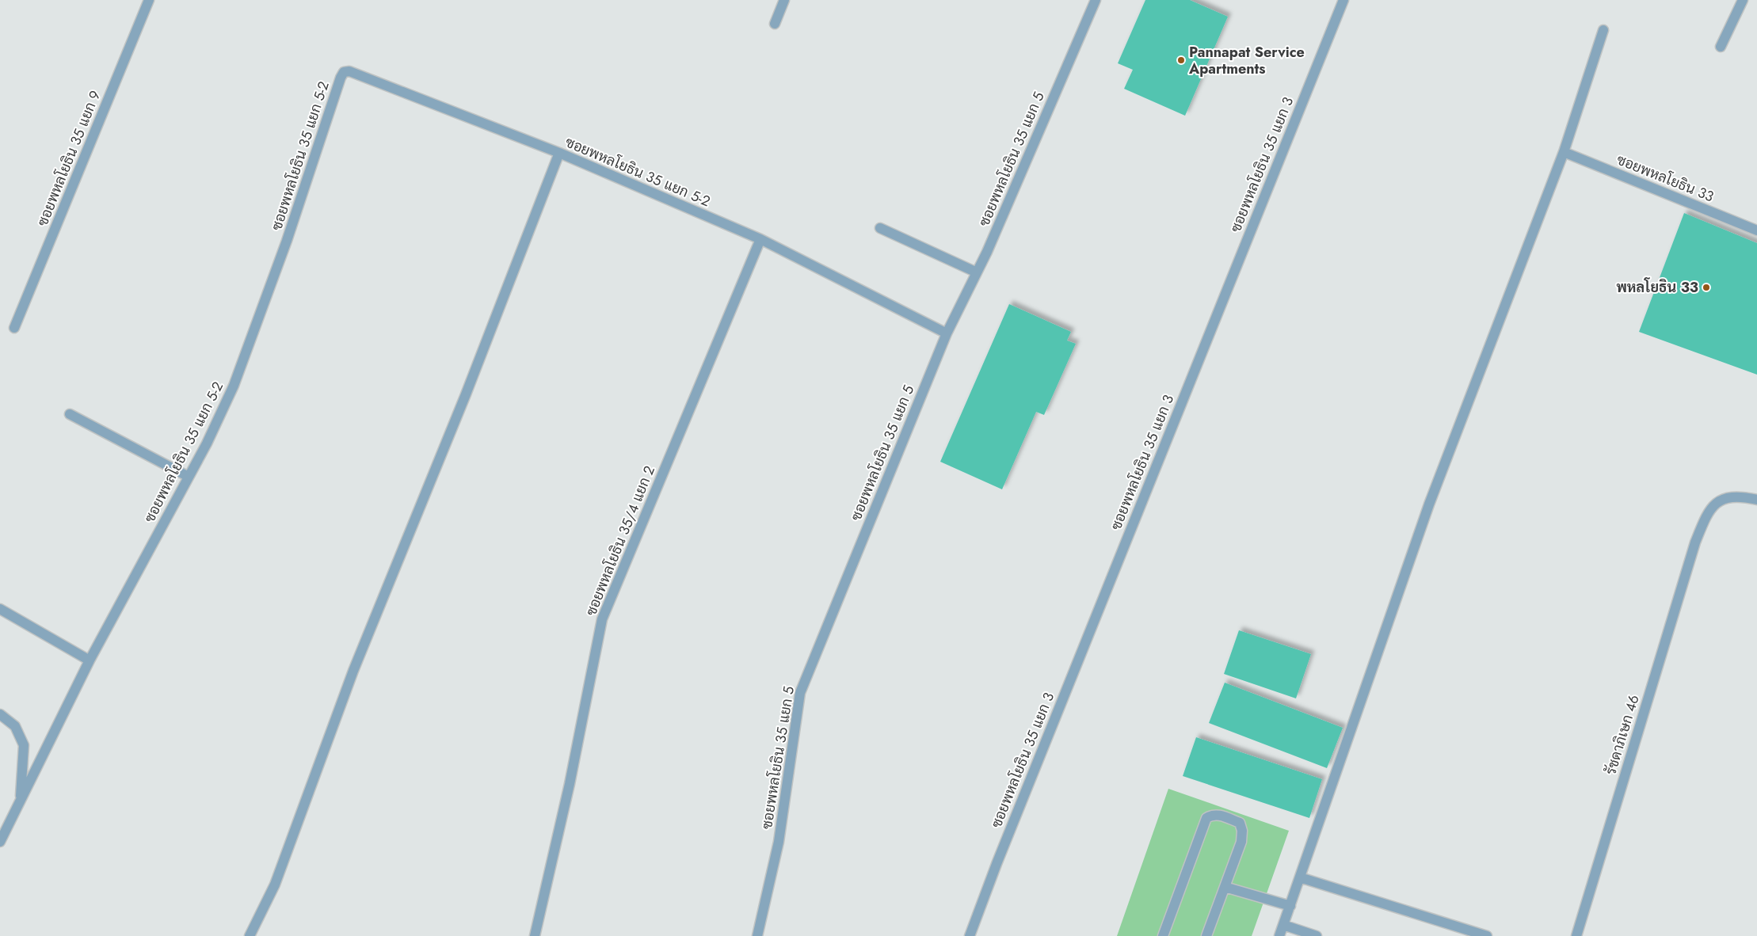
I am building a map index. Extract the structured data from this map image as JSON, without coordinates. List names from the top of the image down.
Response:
{
  "streets": {
    "street": [
      "ซอยพหลโยธิน 35 แยก 5-2",
      "ซอยพหลโยธิน 35 แยก 9",
      "ซอยพหลโยธิน 35 แยก 5",
      "ซอยพหลโยธิน 35 แยก 3",
      "ซอยพหลโยธิน 33",
      "ซอยพหลโยธิน 35/4 แยก 2",
      "รัชดาภิเษก 46"
    ]
  },
  "crossings": [
    ["ซอยพหลโยธิน 35 แยก 5-2", "ซอยพหลโยธิน 35 แยก 5"],
    ["ซอยพหลโยธิน 35 แยก 5-2", "ซอยพหลโยธิน 35/4 แยก 2"]
  ],
  "places": ["Pannapat Service Apartments", "พหลโยธิน 33"]
}
